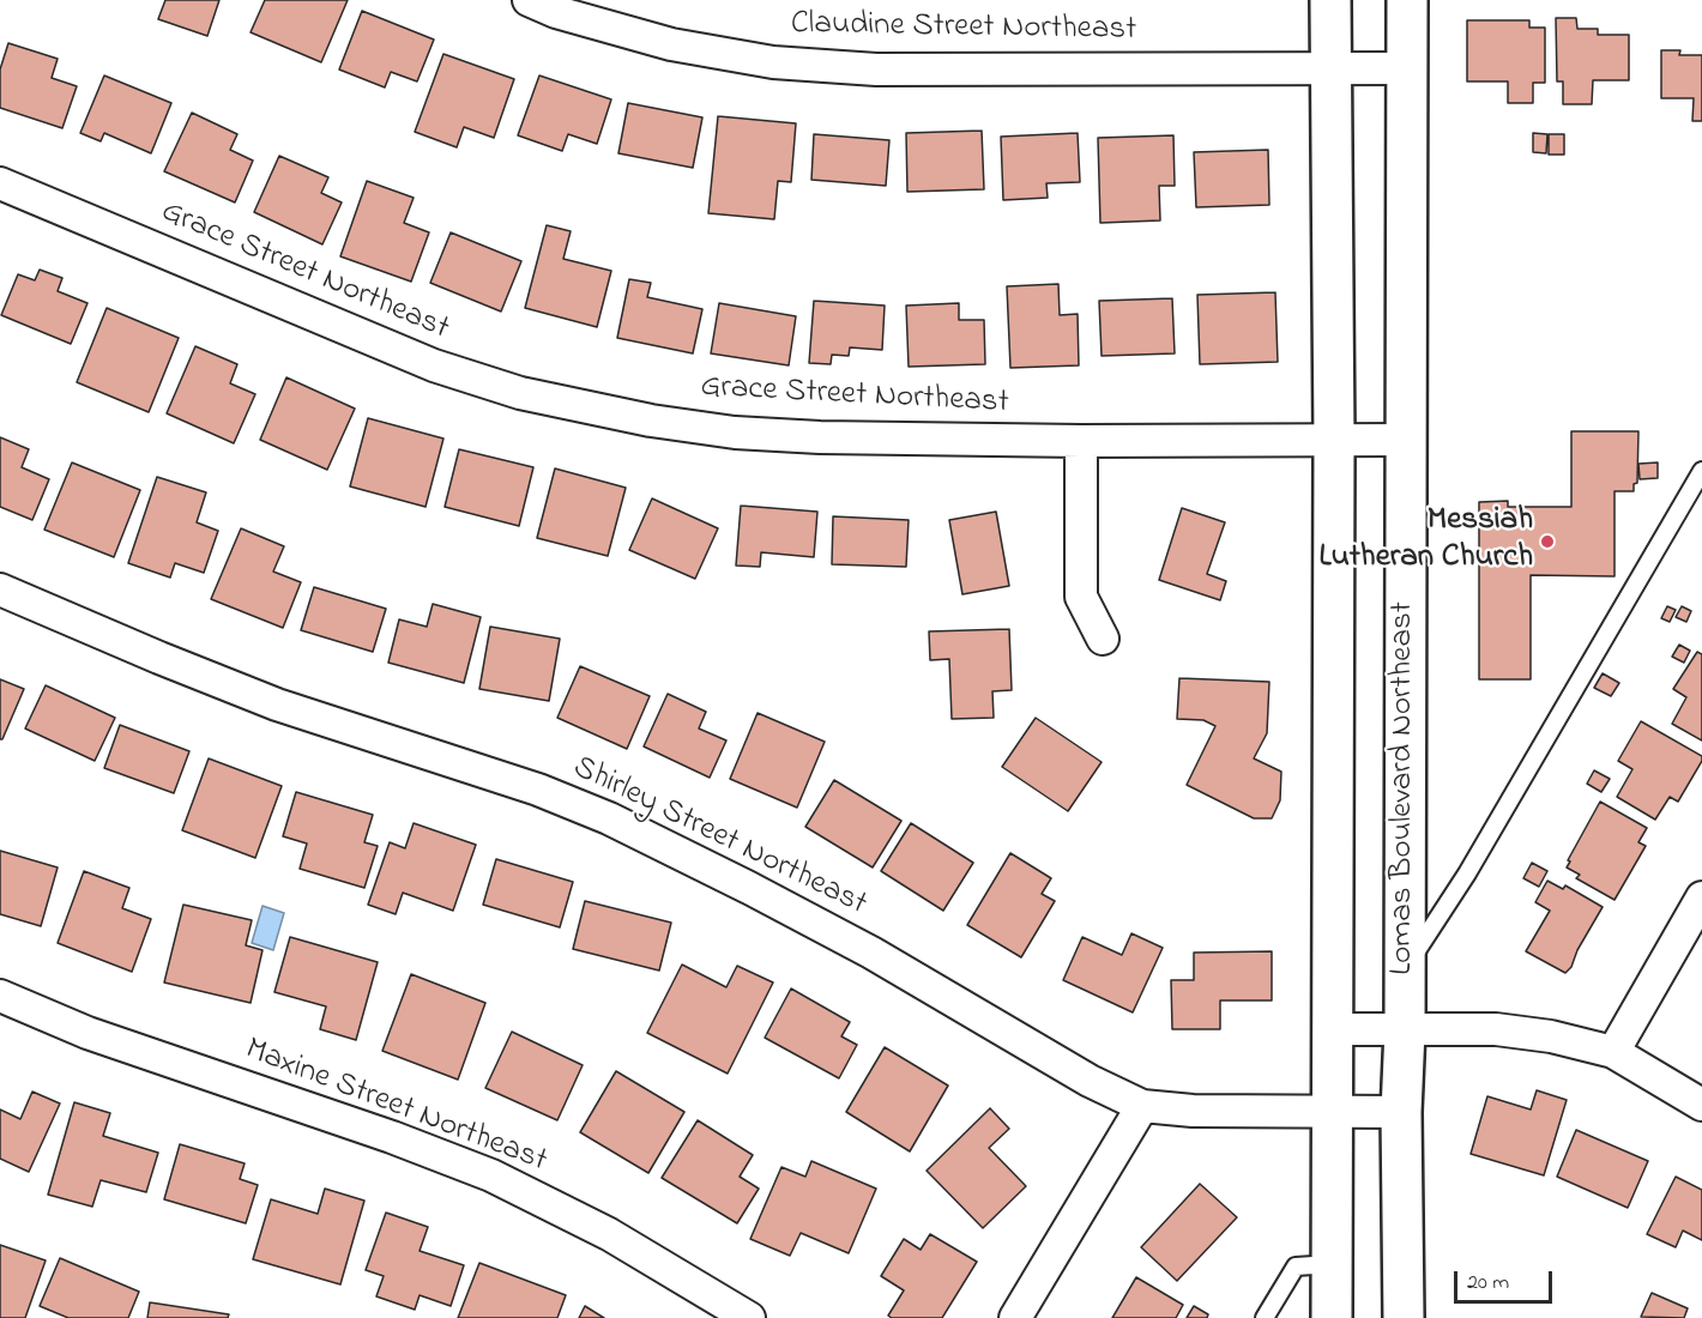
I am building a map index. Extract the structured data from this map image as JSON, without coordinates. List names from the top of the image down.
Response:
{
  "streets": {
    "main road": ["Lomas Boulevard Northeast"],
    "street": [
      "Claudine Street Northeast",
      "Grace Street Northeast",
      "Shirley Street Northeast",
      "Maxine Street Northeast"
    ]
  },
  "crossings": [
    ["Claudine Street Northeast", "Lomas Boulevard Northeast"],
    ["Grace Street Northeast", "Lomas Boulevard Northeast"],
    ["Lomas Boulevard Northeast", "Shirley Street Northeast"]
  ],
  "places": ["Messiah Lutheran Church"],
  "scale_bar": "20 m"
}
